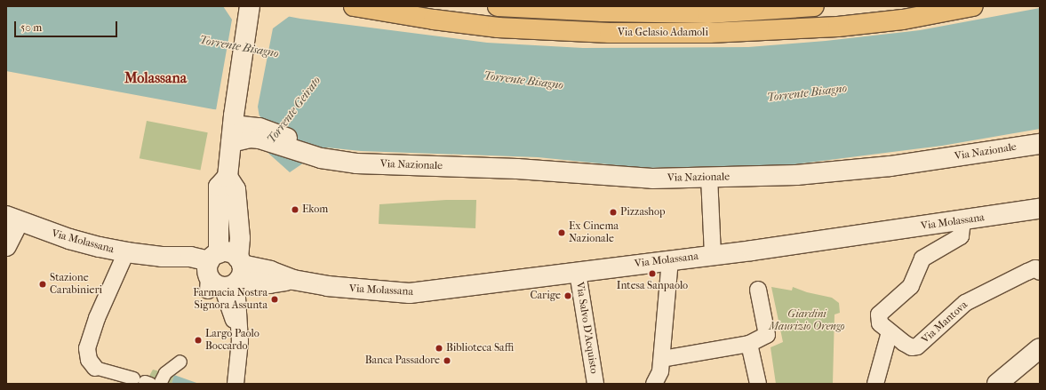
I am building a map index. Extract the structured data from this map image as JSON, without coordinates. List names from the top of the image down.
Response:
{
  "streets": {
    "main road": ["Via Gelasio Adamoli", "Via Nazionale", "Via Molassana"],
    "street": ["Via Mantova", "Via Salvo D'Acquisto"]
  },
  "crossings": [
    ["Via Molassana", "Via Mantova"],
    ["Via Molassana", "Via Salvo D'Acquisto"]
  ],
  "districts": ["Molassana"],
  "water": ["Torrente Bisagno", "Torrente Geirato"],
  "parks": ["Giardini Maurizio Orengo"],
  "places": [
    "Ekom",
    "Pizzashop",
    "Ex Cinema Nazionale",
    "Intesa Sanpaolo",
    "Stazione Carabinieri",
    "Carige",
    "Farmacia Nostra Signora Assunta",
    "Largo Paolo Boccardo",
    "Biblioteca Saffi",
    "Banca Passadore"
  ],
  "scale_bar": "50 m"
}
